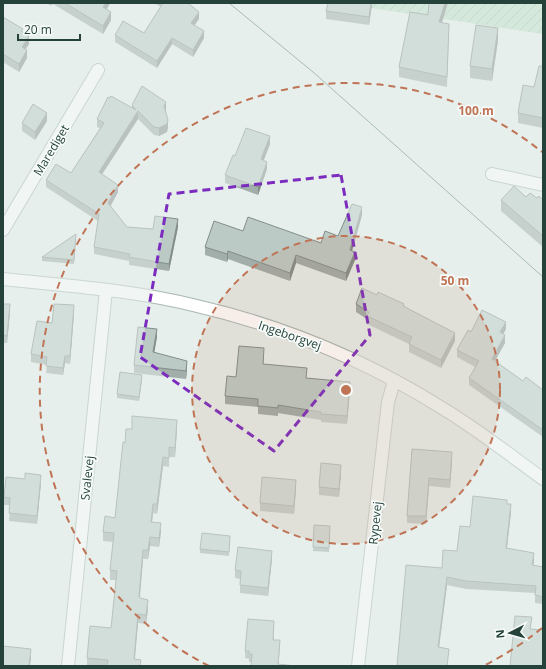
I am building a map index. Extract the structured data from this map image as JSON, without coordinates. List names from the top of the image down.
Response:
{
  "streets": {
    "street": [
      "Marediget",
      "Ingeborgvej",
      "Svalevej",
      "Rypevej"
    ]
  },
  "crossings": [
    ["Ingeborgvej", "Svalevej"],
    ["Ingeborgvej", "Rypevej"]
  ],
  "scale_bar": "20 m",
  "north": "left",
  "rings": ["100 m", "50 m"]
}
